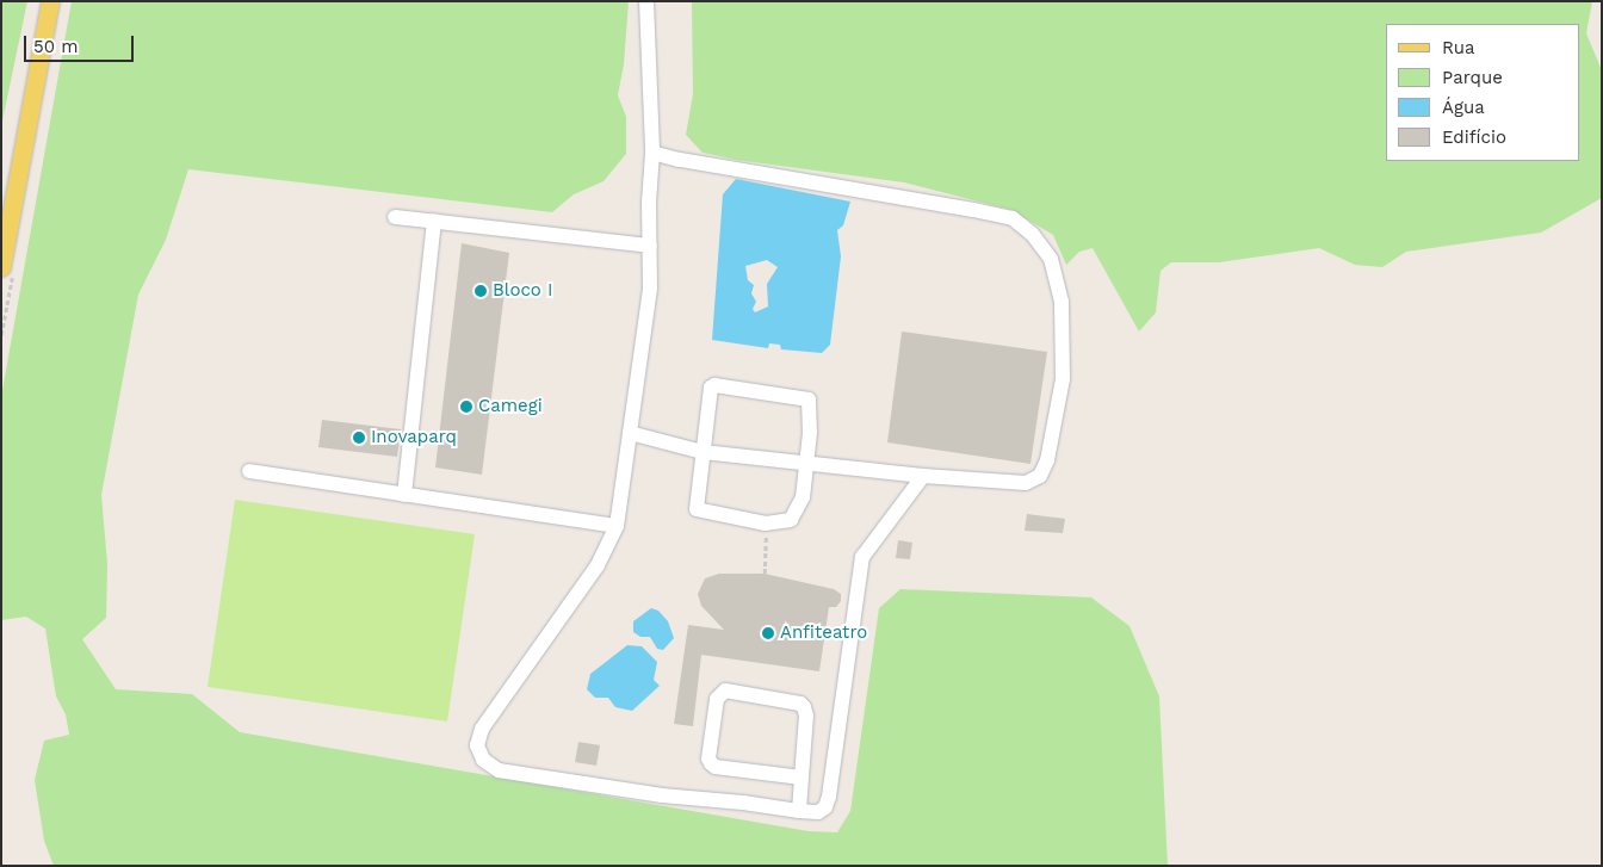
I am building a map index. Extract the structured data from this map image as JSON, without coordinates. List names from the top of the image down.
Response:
{
  "places": [
    "Bloco I",
    "Camegi",
    "Inovaparq",
    "Anfiteatro"
  ],
  "legend": [
    "Rua",
    "Parque",
    "Água",
    "Edifício"
  ],
  "scale_bar": "50 m"
}
